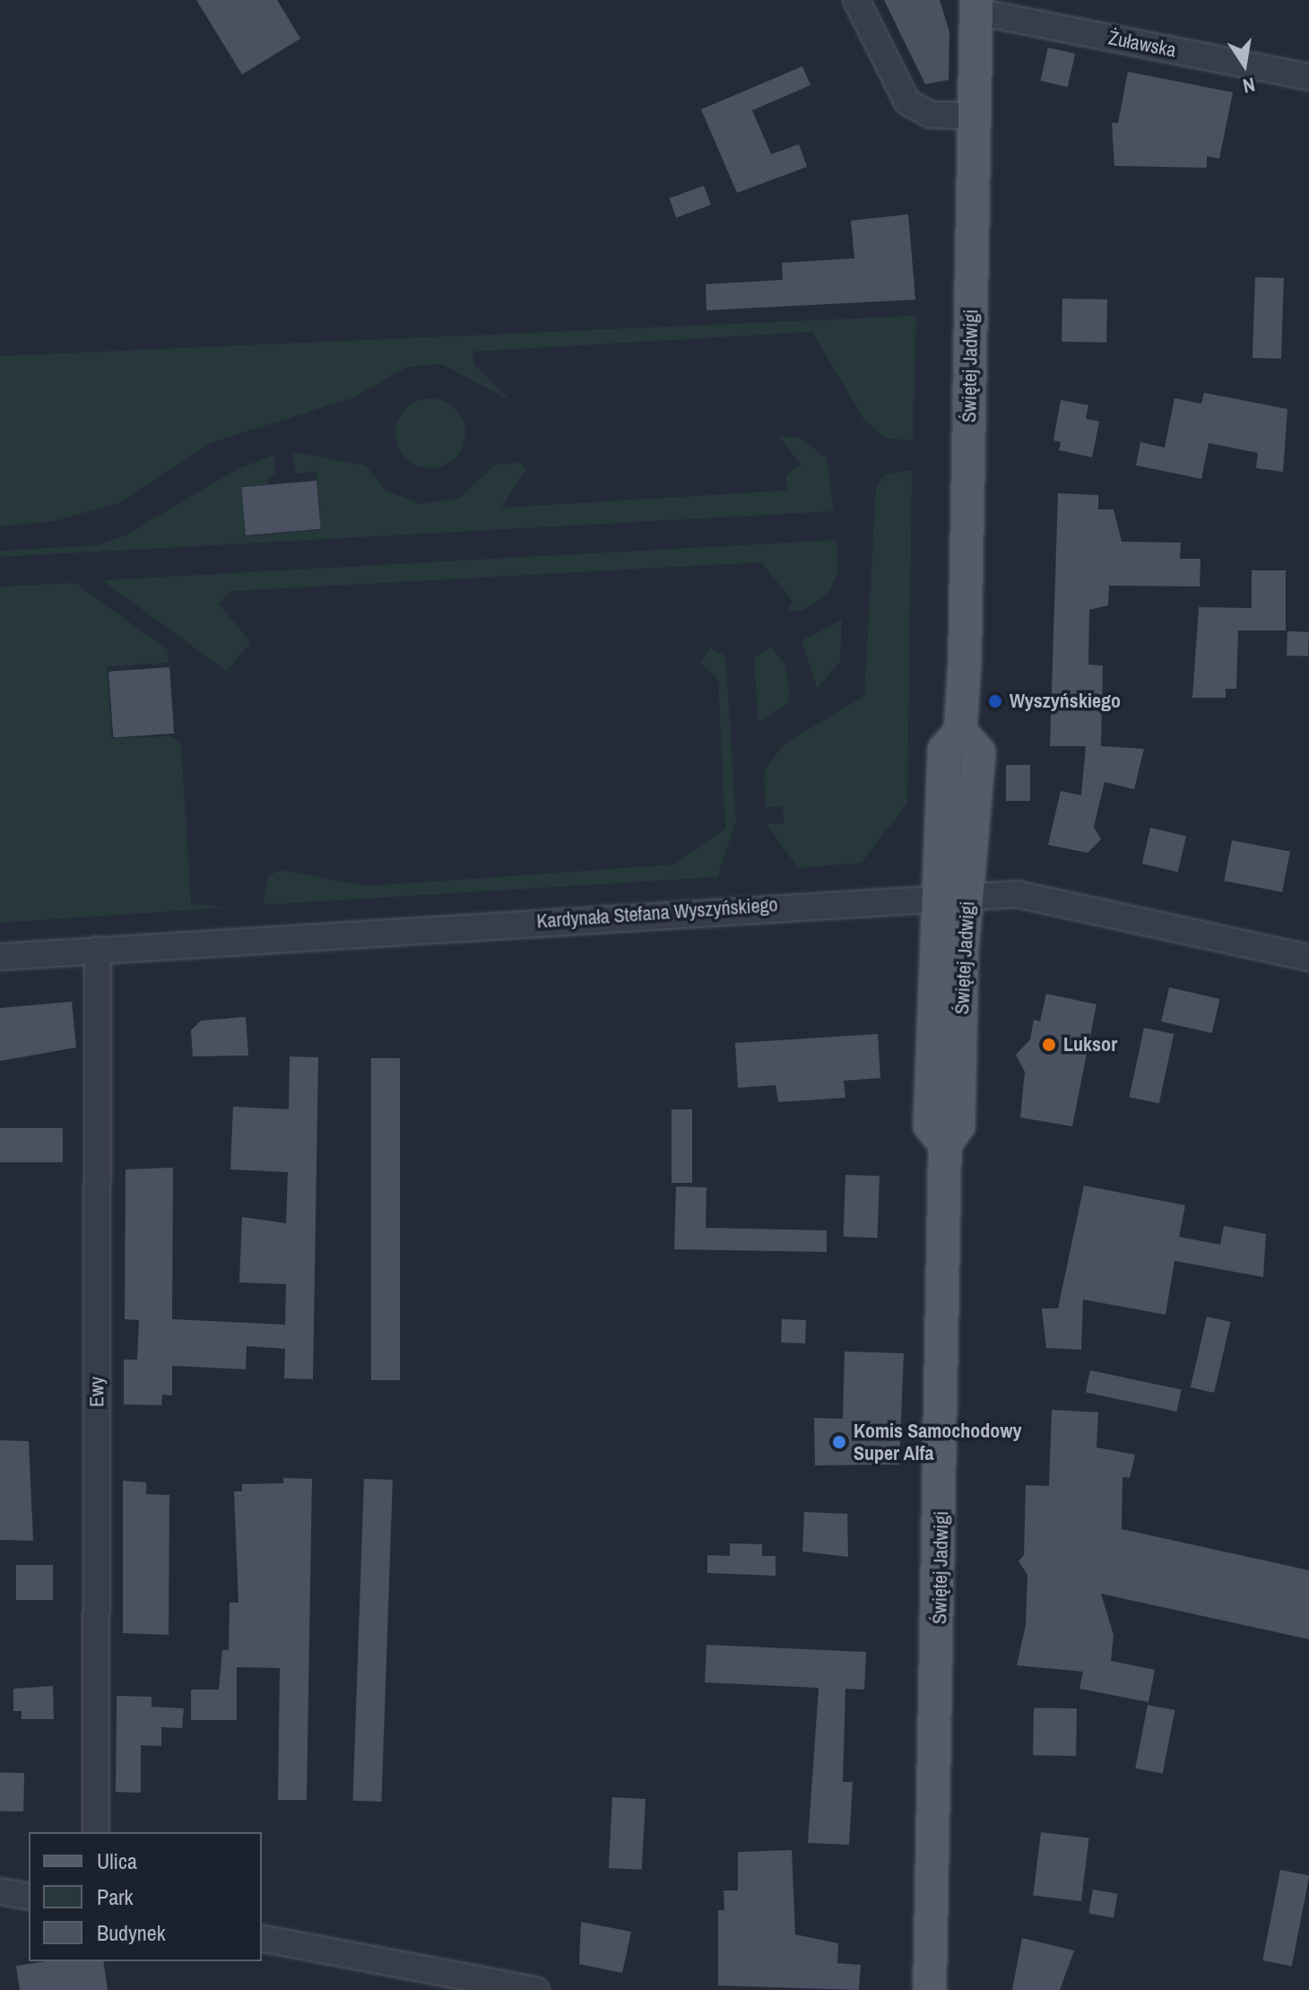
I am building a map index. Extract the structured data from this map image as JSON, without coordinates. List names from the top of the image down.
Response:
{
  "streets": {
    "main road": ["Świętej Jadwigi"],
    "street": ["Żuławska", "Kardynała Stefana Wyszyńskiego", "Ewy"]
  },
  "crossings": [
    ["Żuławska", "Świętej Jadwigi"],
    ["Świętej Jadwigi", "Kardynała Stefana Wyszyńskiego"],
    ["Kardynała Stefana Wyszyńskiego", "Ewy"]
  ],
  "places": ["Wyszyńskiego", "Luksor", "Komis Samochodowy Super Alfa"],
  "legend": ["Ulica", "Park", "Budynek"],
  "north": "bottom"
}
